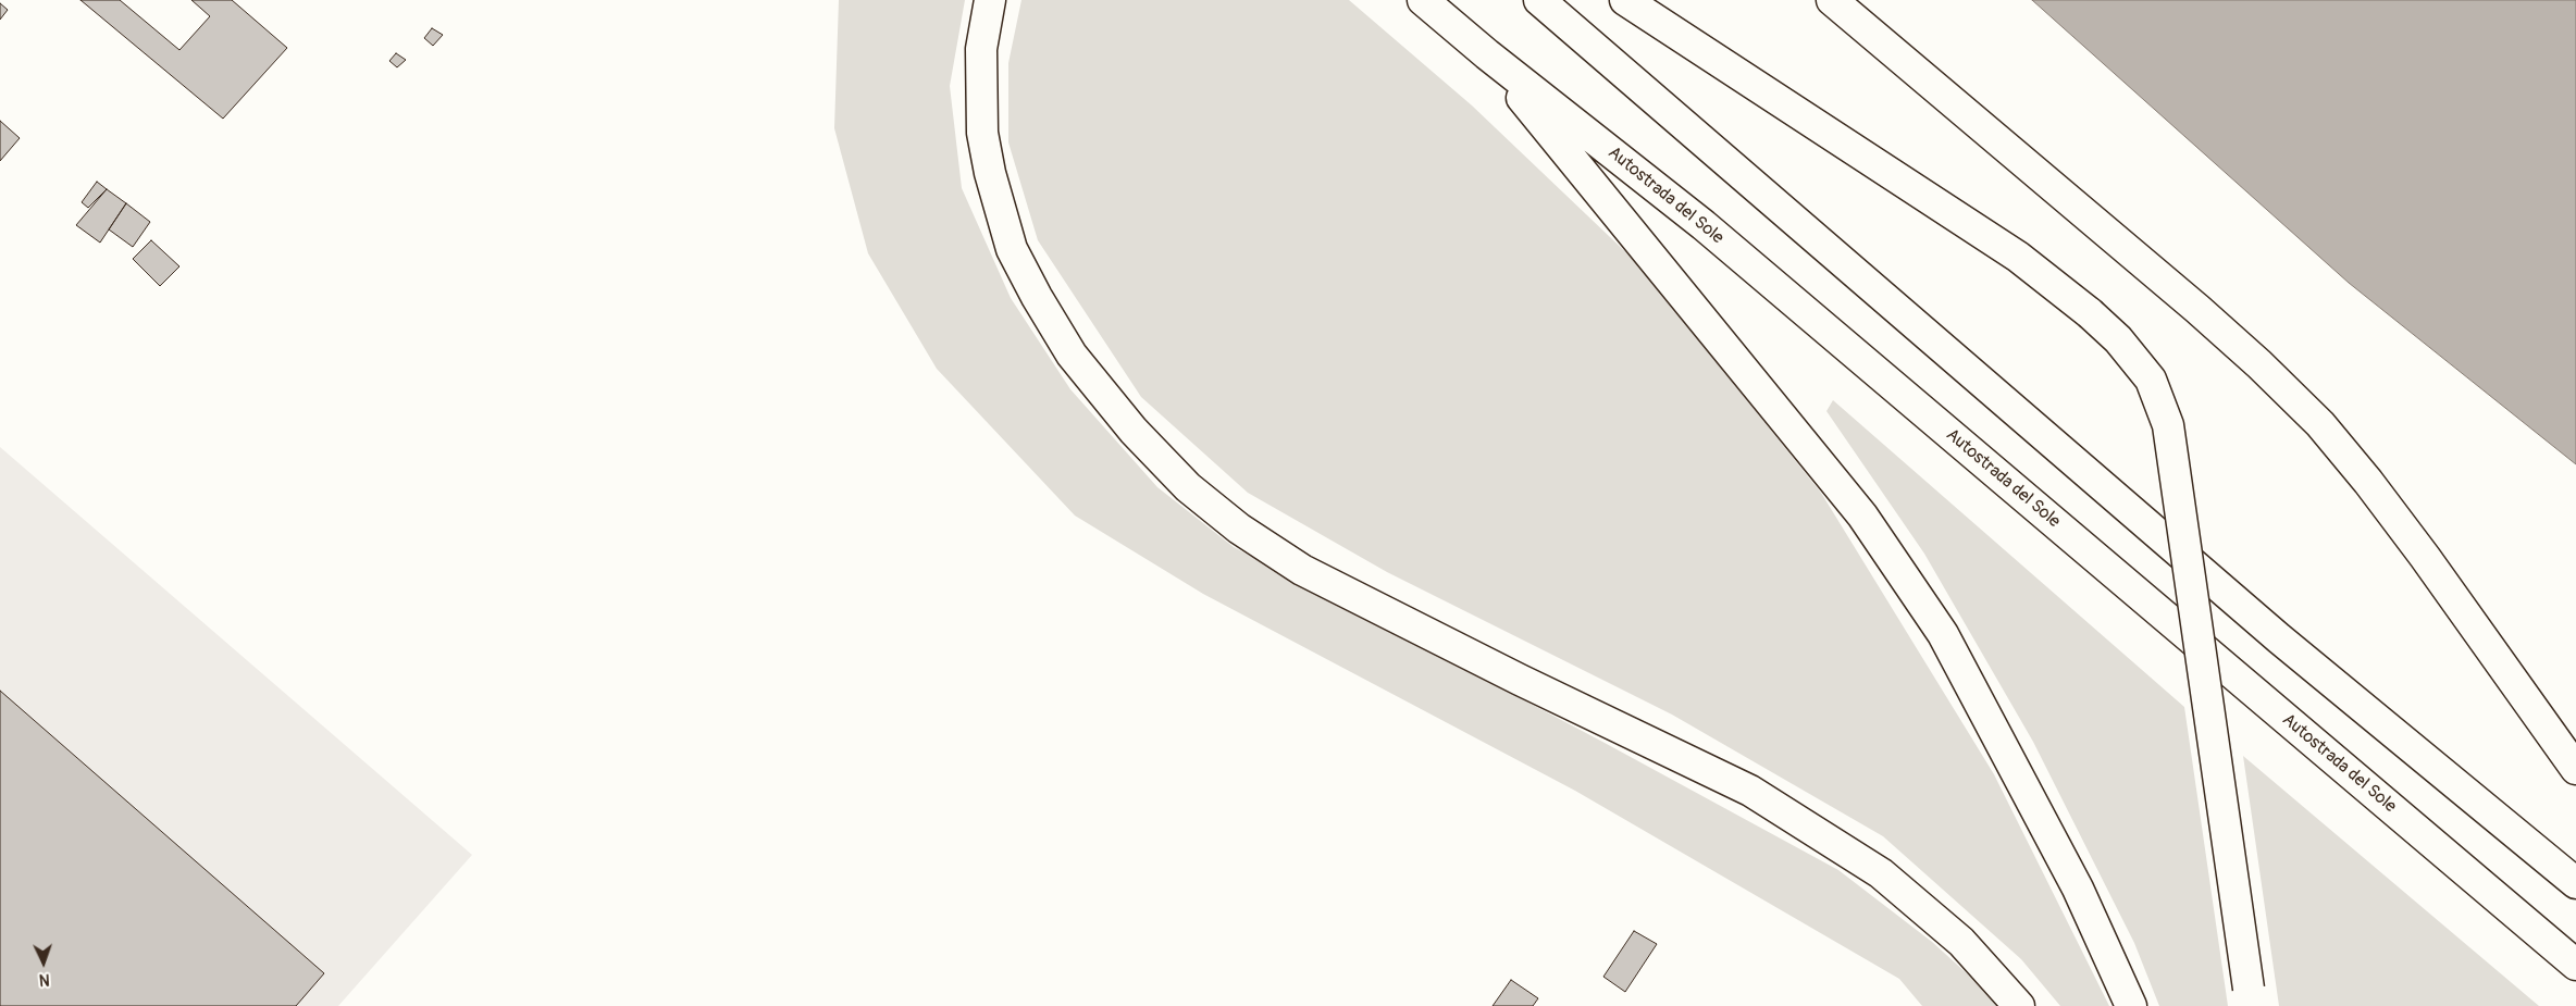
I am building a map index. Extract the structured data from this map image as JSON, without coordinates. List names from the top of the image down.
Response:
{
  "streets": {
    "highway": ["Autostrada del Sole"]
  },
  "north": "bottom"
}
